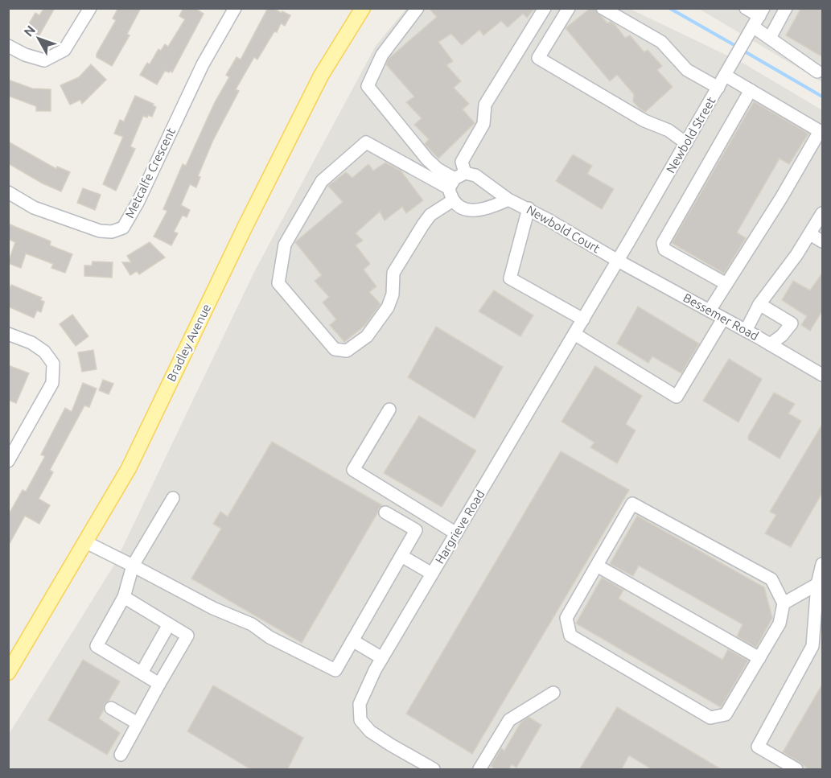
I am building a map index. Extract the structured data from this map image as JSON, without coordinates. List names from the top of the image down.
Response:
{
  "streets": {
    "main road": ["Bradley Avenue"],
    "street": [
      "Newbold Street",
      "Metcalfe Crescent",
      "Newbold Court",
      "Bessemer Road",
      "Hargrieve Road"
    ]
  },
  "crossings": [
    ["Newbold Street", "Newbold Court"],
    ["Newbold Street", "Bessemer Road"],
    ["Newbold Street", "Hargrieve Road"],
    ["Newbold Court", "Bessemer Road"],
    ["Newbold Court", "Hargrieve Road"],
    ["Bessemer Road", "Hargrieve Road"]
  ],
  "north": "top left"
}
